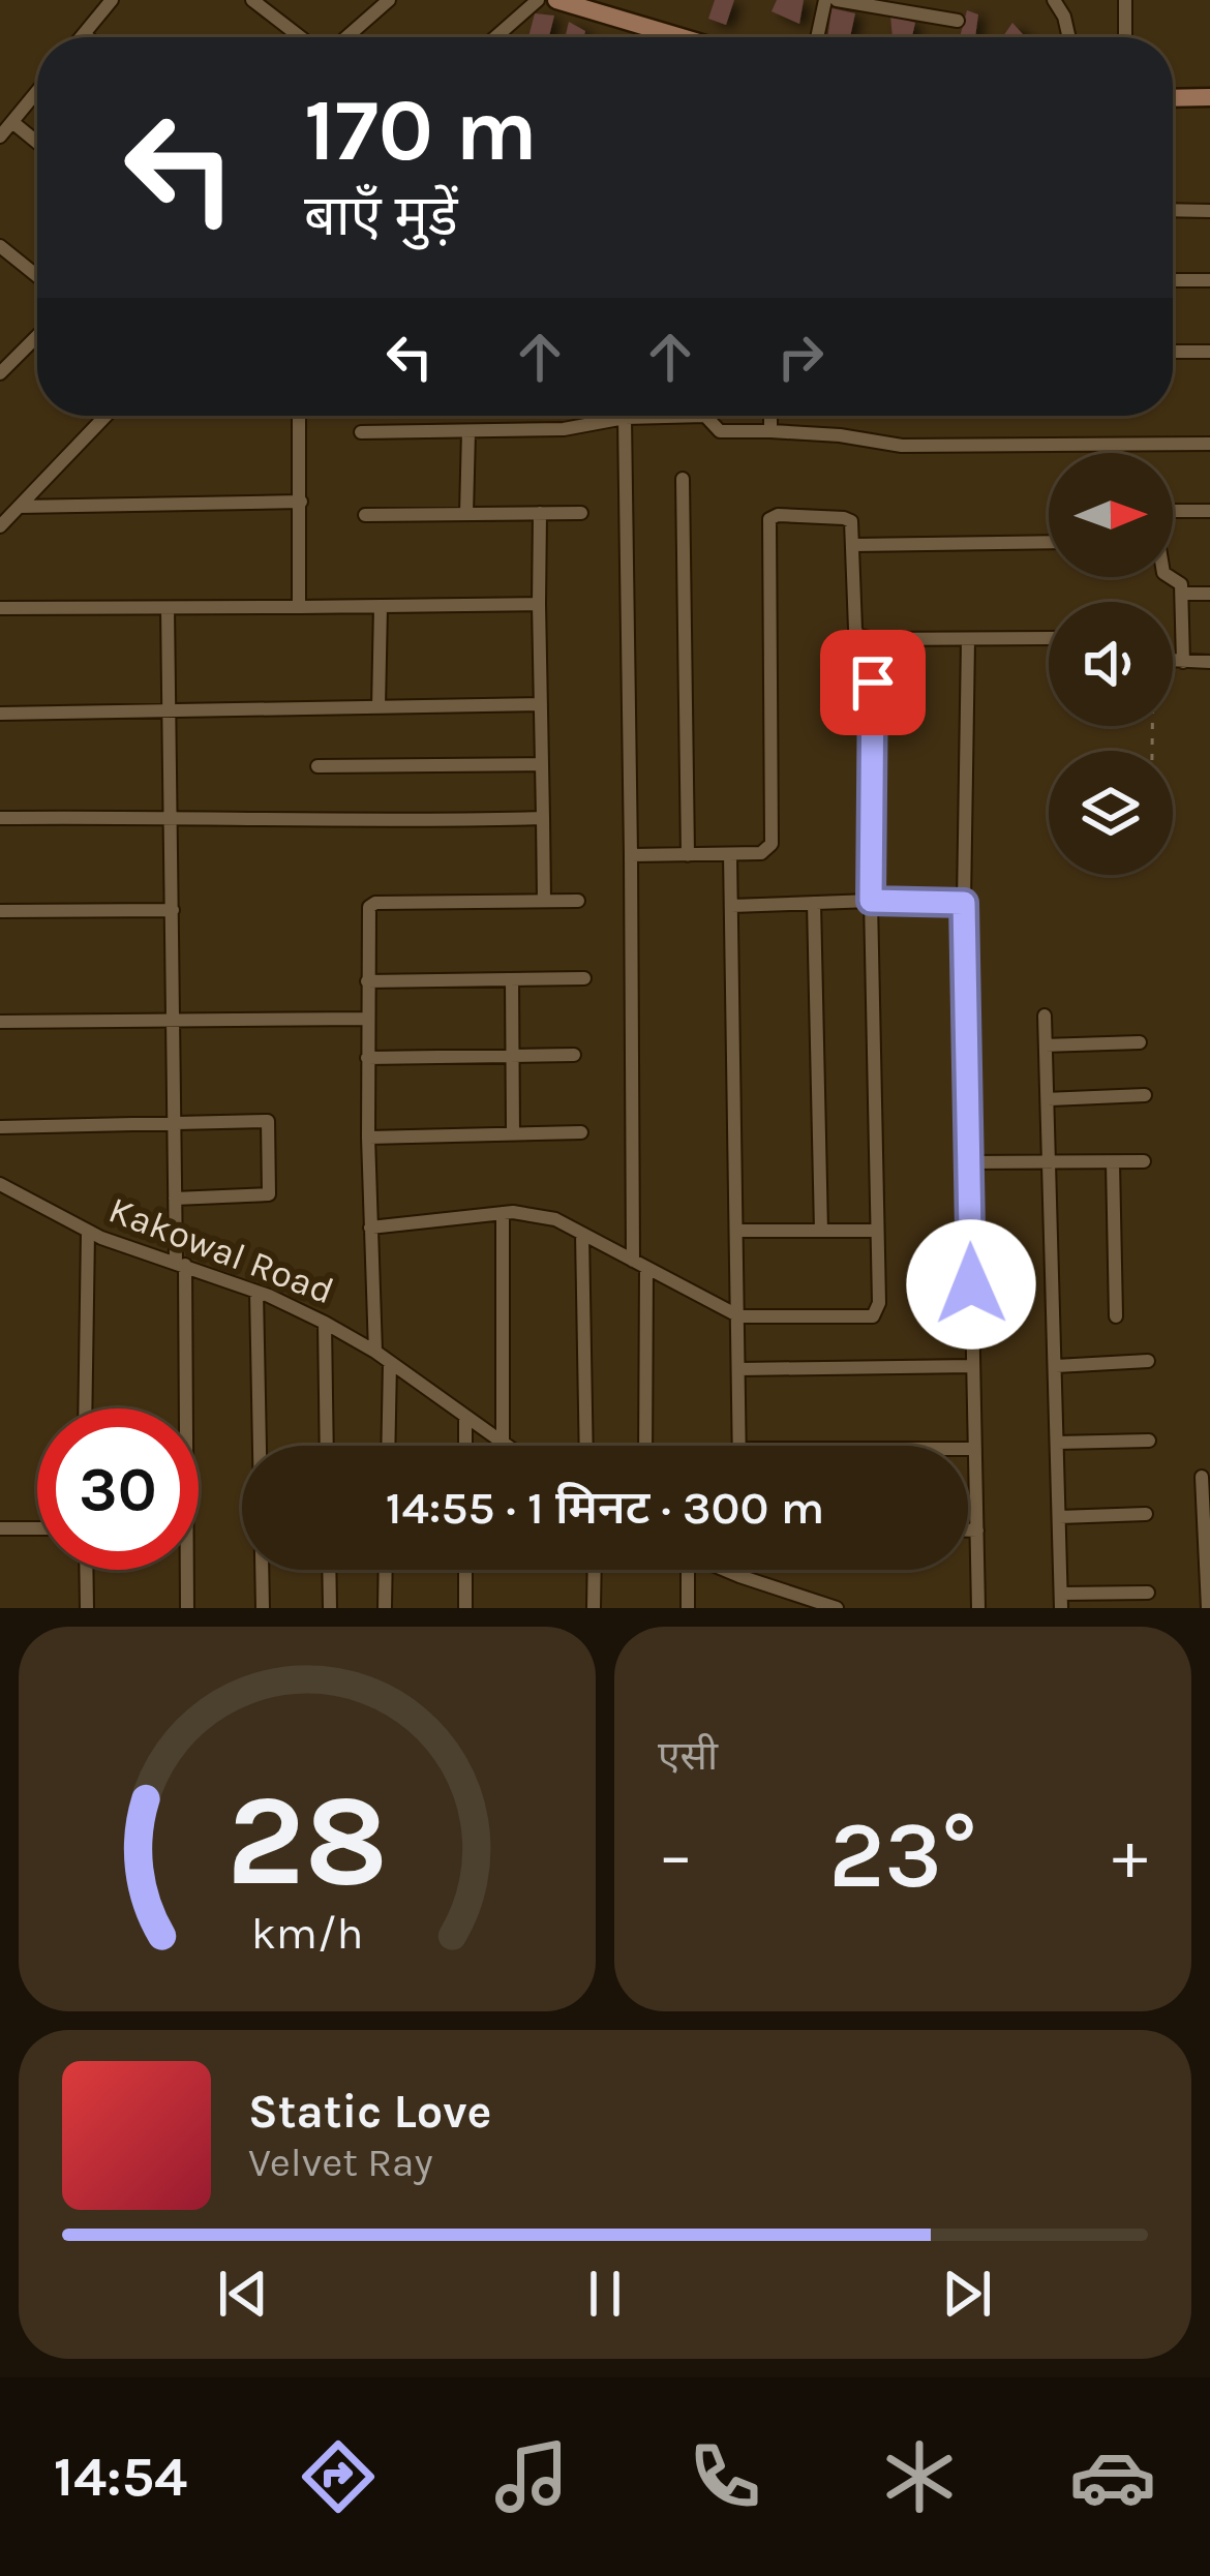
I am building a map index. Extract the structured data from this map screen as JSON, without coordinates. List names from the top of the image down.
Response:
{
  "streets": {
    "street": ["Kakowal Road"]
  },
  "north": "right",
  "page": {
    "turn": ["170 m", "बाएँ मुड़ें"],
    "limit": "30",
    "trip": "14:55 · 1 मिनट · 300 m",
    "tile": "एसी",
    "heat": ["−", "23°", "+"],
    "song": ["Static Love", "Velvet Ray"],
    "tabs": "14:54",
    "gauge": ["28", "km/h"]
  }
}
